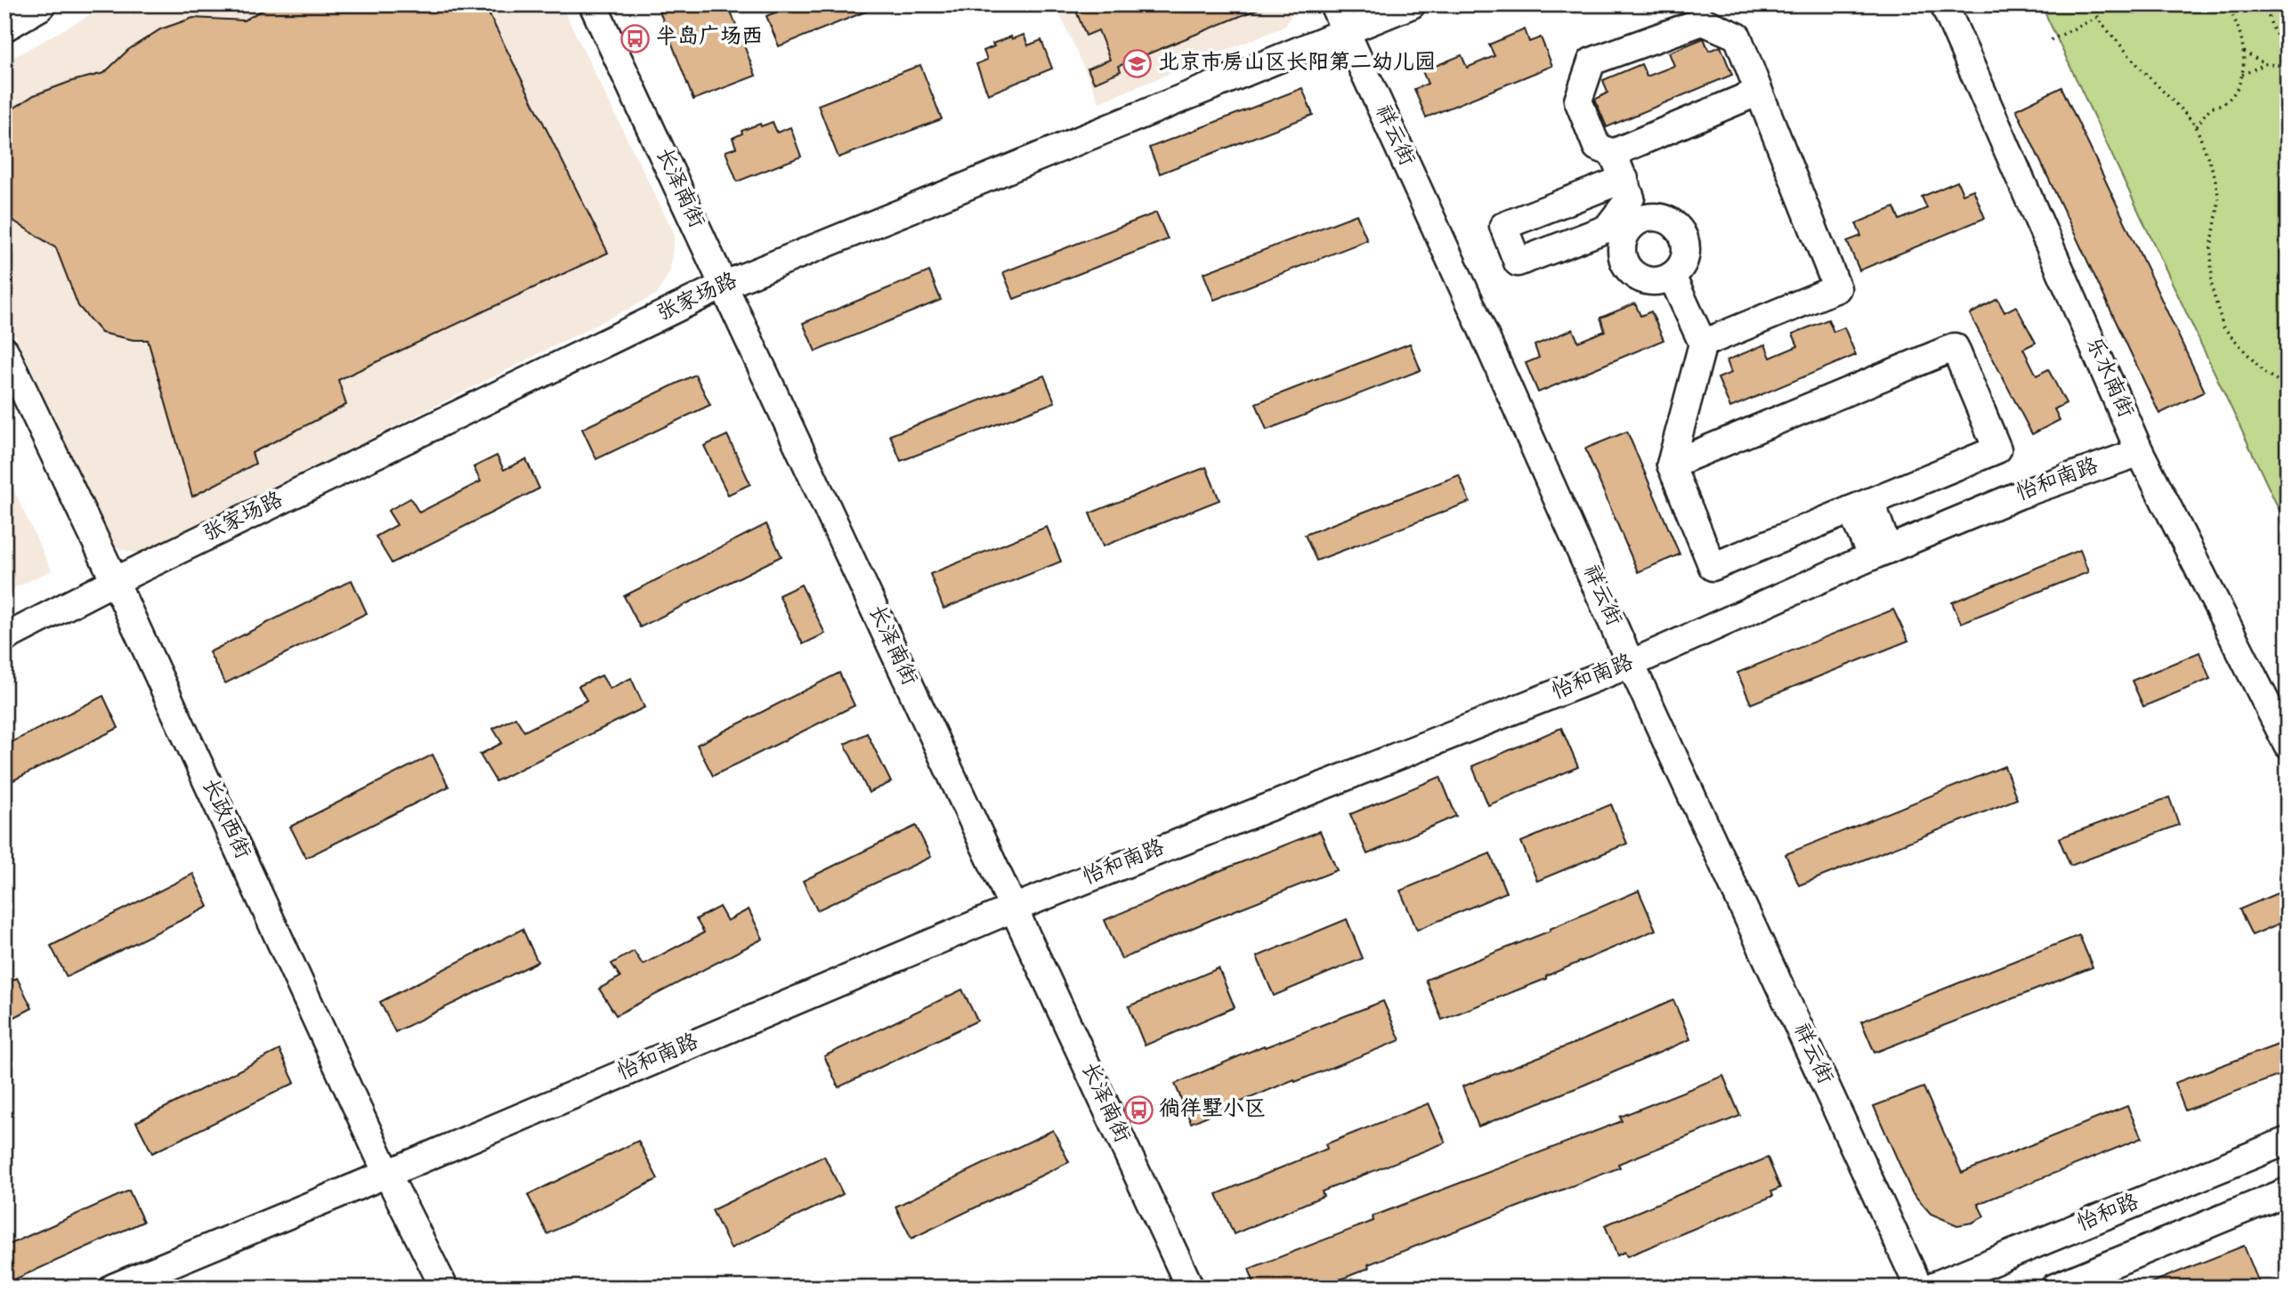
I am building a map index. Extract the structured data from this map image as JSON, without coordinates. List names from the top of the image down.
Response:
{
  "streets": {
    "street": [
      "祥云街",
      "长泽南街",
      "张家场路",
      "乐水南街",
      "怡和南路",
      "长政西街",
      "怡和路"
    ]
  },
  "crossings": [
    ["祥云街", "张家场路"],
    ["祥云街", "怡和南路"],
    ["长泽南街", "张家场路"],
    ["长泽南街", "怡和南路"],
    ["张家场路", "长政西街"],
    ["乐水南街", "怡和南路"],
    ["怡和南路", "长政西街"]
  ],
  "places": {
    "bus stop": ["半岛广场西", "徜徉墅小区"],
    "school or university": ["北京市房山区长阳第二幼儿园"]
  }
}
